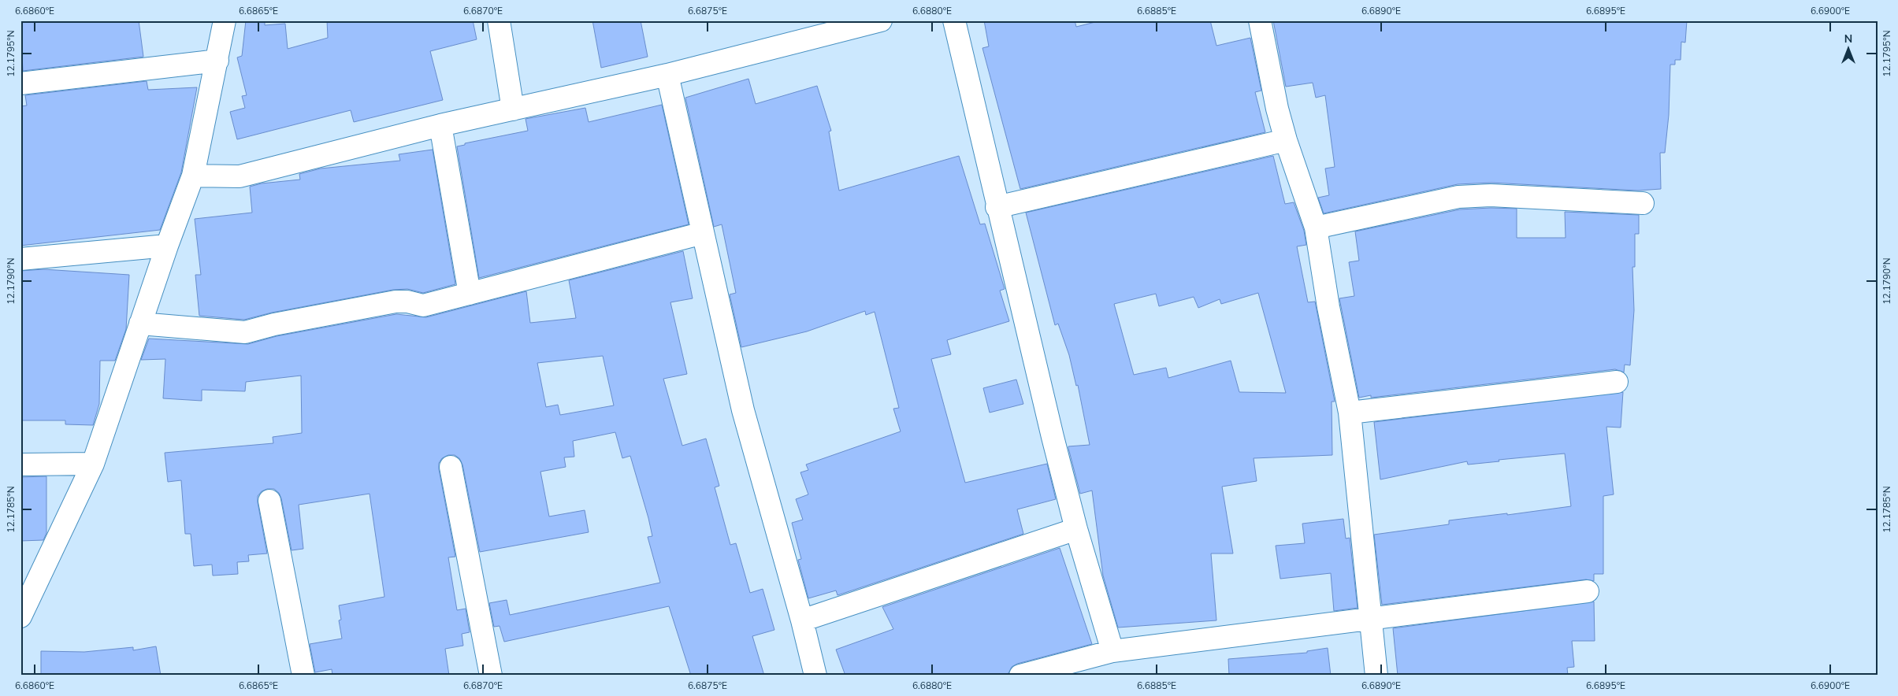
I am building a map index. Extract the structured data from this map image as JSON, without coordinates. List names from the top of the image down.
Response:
{
  "north": "top",
  "coordinates": [
    "6.6860°E",
    "6.6865°E",
    "6.6870°E",
    "6.6875°E",
    "6.6880°E",
    "6.6885°E",
    "6.6890°E",
    "6.6895°E",
    "6.6900°E",
    "12.1795°N",
    "12.1790°N",
    "12.1785°N"
  ]
}
